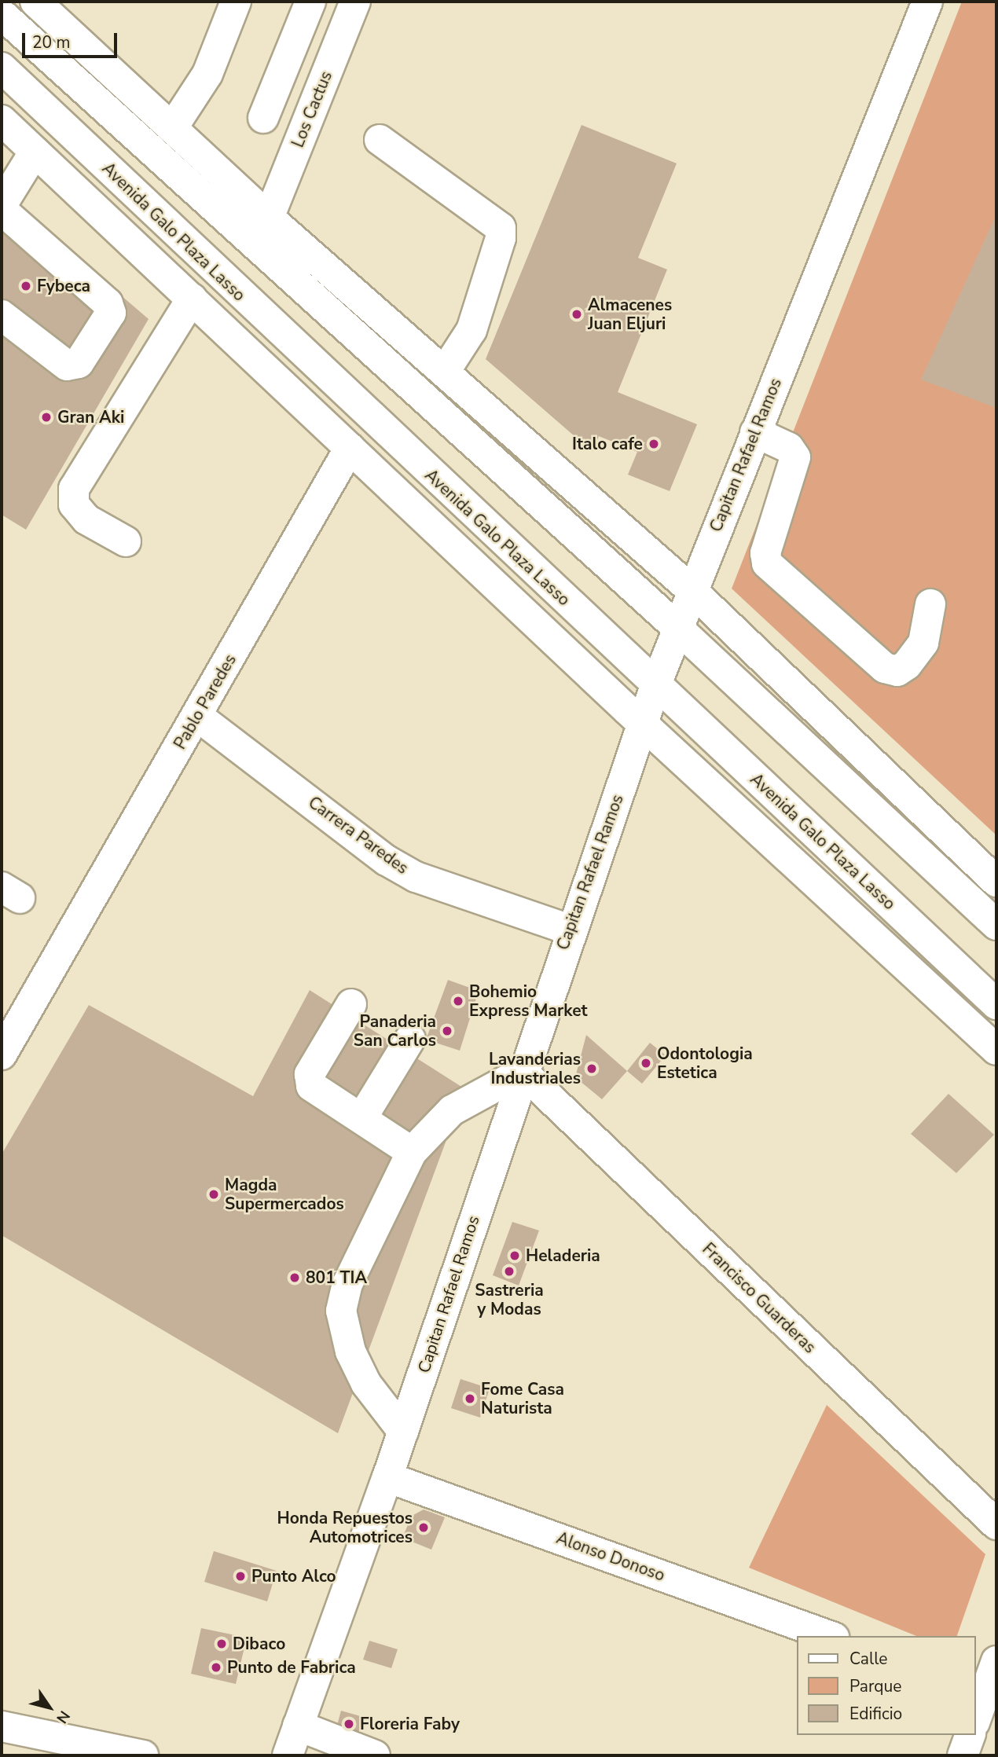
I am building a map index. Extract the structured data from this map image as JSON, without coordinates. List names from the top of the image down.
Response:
{
  "streets": {
    "main road": [
      "Los Cactus",
      "Avenida Galo Plaza Lasso",
      "Capitan Rafael Ramos",
      "Pablo Paredes",
      "Carrera Paredes",
      "Francisco Guarderas",
      "Alonso Donoso"
    ]
  },
  "crossings": [
    ["Avenida Galo Plaza Lasso", "Capitan Rafael Ramos"],
    ["Capitan Rafael Ramos", "Carrera Paredes"],
    ["Capitan Rafael Ramos", "Francisco Guarderas"],
    ["Capitan Rafael Ramos", "Alonso Donoso"],
    ["Pablo Paredes", "Carrera Paredes"]
  ],
  "places": [
    "Fybeca",
    "Almacenes Juan Eljuri",
    "Gran Aki",
    "Italo cafe",
    "Bohemio Express Market",
    "Panaderia San Carlos",
    "Odontologia Estetica",
    "Lavanderias Industriales",
    "Magda Supermercados",
    "Heladeria",
    "Sastreria y Modas",
    "801 TIA",
    "Fome Casa Naturista",
    "Honda Repuestos Automotrices",
    "Punto Alco",
    "Dibaco",
    "Punto de Fabrica",
    "Floreria Faby"
  ],
  "legend": ["Calle", "Parque", "Edificio"],
  "scale_bar": "20 m",
  "north": "bottom right"
}
